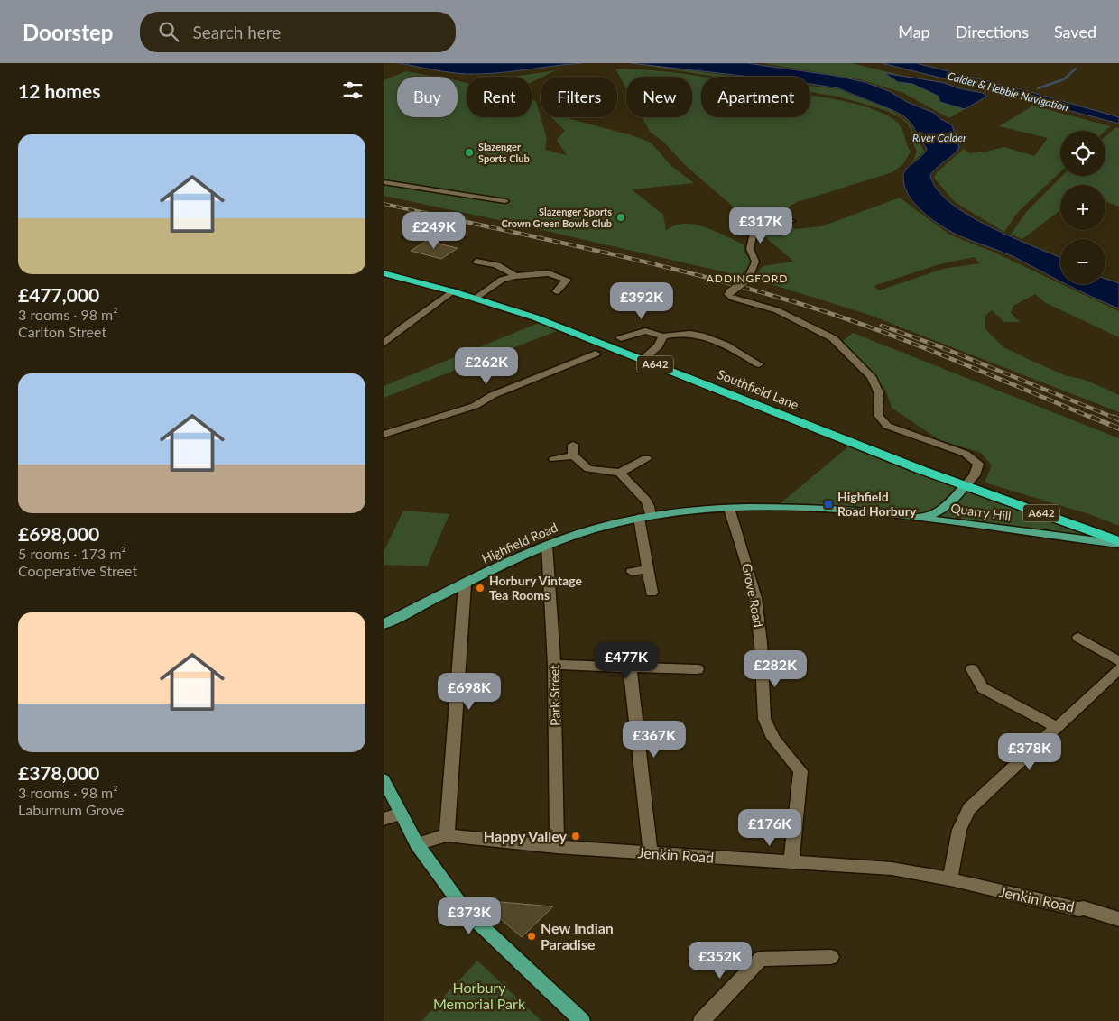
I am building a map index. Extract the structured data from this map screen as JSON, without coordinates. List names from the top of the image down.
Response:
{
  "streets": {
    "highway": ["A642", "Southfield Lane"],
    "main road": ["Quarry Hill", "Highfield Road"],
    "street": ["Grove Road", "Park Street", "Jenkin Road"]
  },
  "crossings": [
    ["Southfield Lane", "Quarry Hill"],
    ["Quarry Hill", "Highfield Road"],
    ["Quarry Hill", "Grove Road"],
    ["Highfield Road", "Grove Road"],
    ["Highfield Road", "Park Street"],
    ["Grove Road", "Jenkin Road"],
    ["Park Street", "Jenkin Road"]
  ],
  "districts": ["ADDINGFORD"],
  "water": ["Calder & Hebble Navigation", "River Calder"],
  "parks": ["Horbury Memorial Park"],
  "places": {
    "other": [
      "Slazenger Sports Club",
      "Slazenger Sports Crown Green Bowls Club",
      "Horbury Vintage Tea Rooms",
      "Happy Valley",
      "New Indian Paradise"
    ],
    "transit": ["Highfield Road Horbury"]
  },
  "page": {
    "header": "Doorstep",
    "search": "Search here",
    "nav": ["Map", "Directions", "Saved"],
    "heading": "12 homes",
    "chip": [
      "Buy",
      "Rent",
      "Filters",
      "New",
      "Apartment"
    ],
    "list": [
      {
        "name": "£477,000",
        "note": "3 rooms · 98 m² · Carlton Street"
      },
      {
        "name": "£698,000",
        "note": "5 rooms · 173 m² · Cooperative Street"
      },
      {
        "name": "£378,000",
        "note": "3 rooms · 98 m² · Laburnum Grove"
      }
    ],
    "map_buttons": ["+", "−"],
    "price": [
      "£317K",
      "£249K",
      "£392K",
      "£262K",
      "£477K",
      "£282K",
      "£698K",
      "£367K",
      "£378K",
      "£176K",
      "£373K",
      "£352K"
    ]
  }
}
